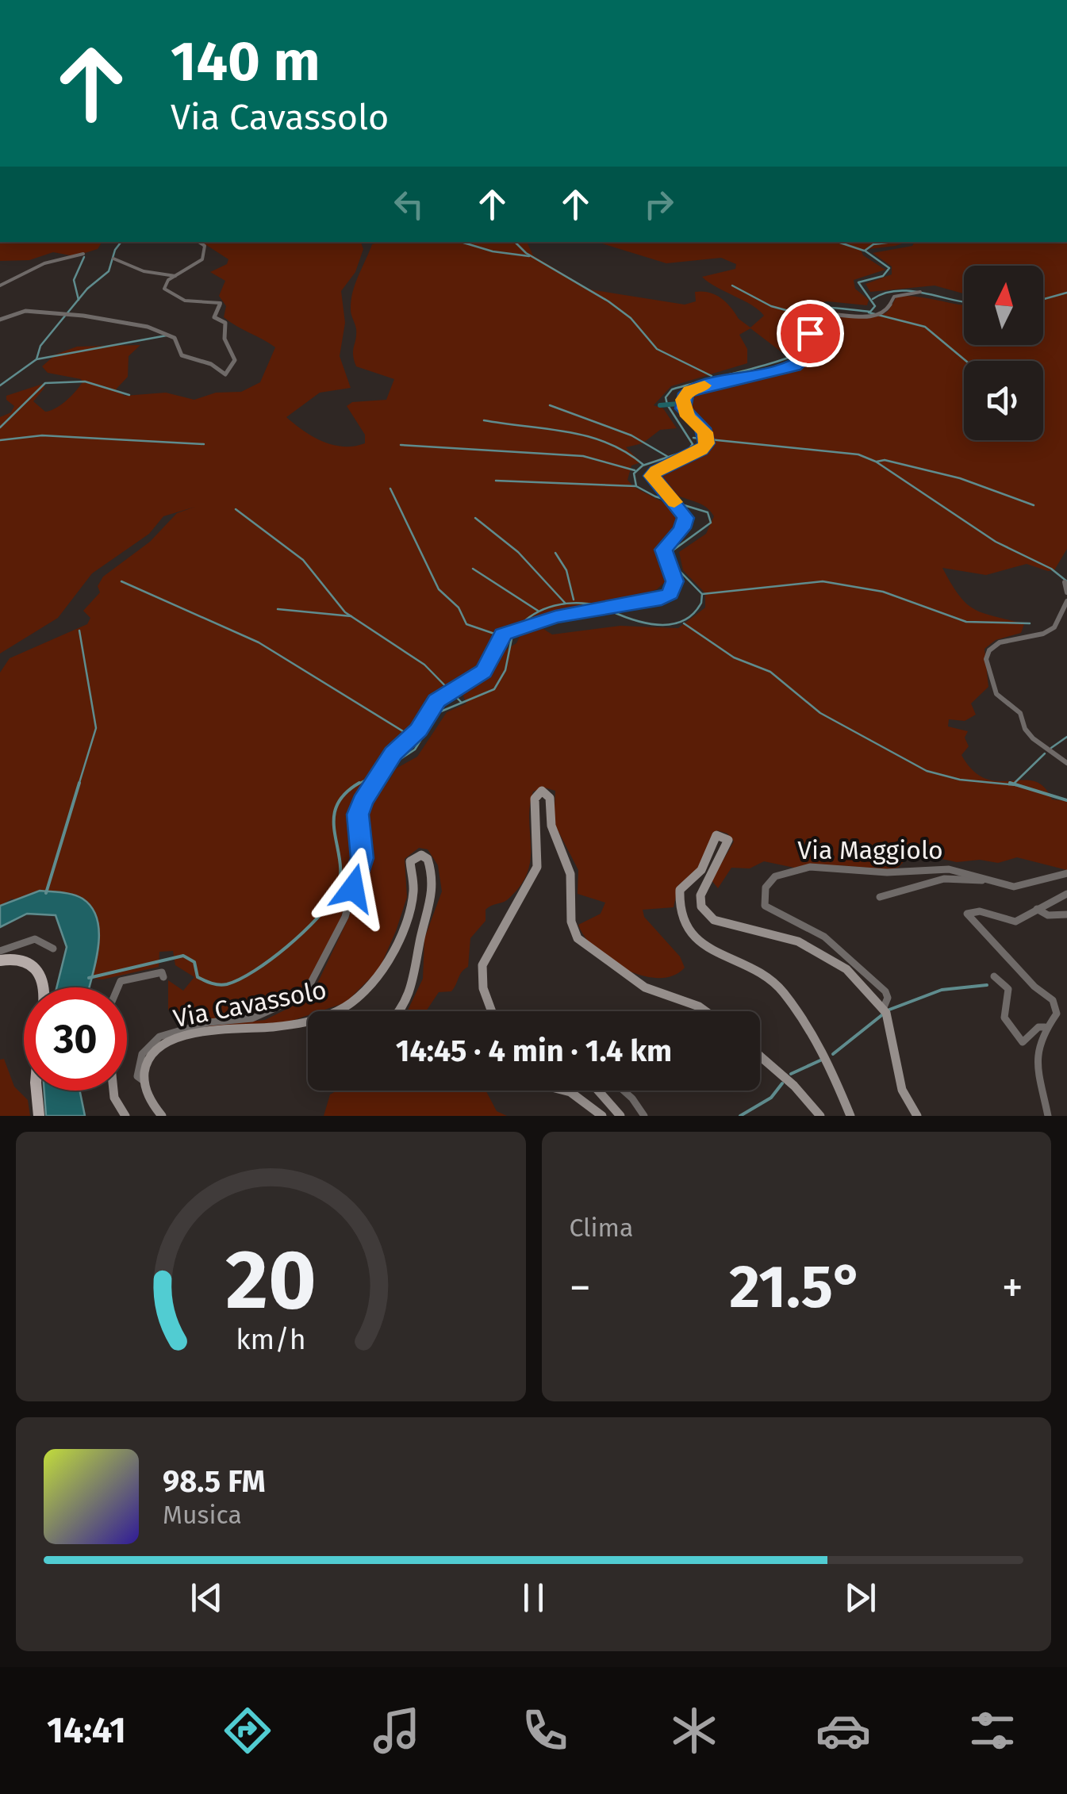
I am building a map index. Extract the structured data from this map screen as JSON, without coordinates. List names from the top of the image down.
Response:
{
  "streets": {
    "main road": ["Via Cavassolo"],
    "street": ["Via Maggiolo"]
  },
  "north": "top",
  "page": {
    "turn": ["140 m", "Via Cavassolo"],
    "limit": "30",
    "trip": "14:45 · 4 min · 1.4 km",
    "tile": "Clima",
    "heat": ["−", "21.5°", "+"],
    "song": ["98.5 FM", "Musica"],
    "tabs": "14:41",
    "gauge": ["20", "km/h"]
  }
}
